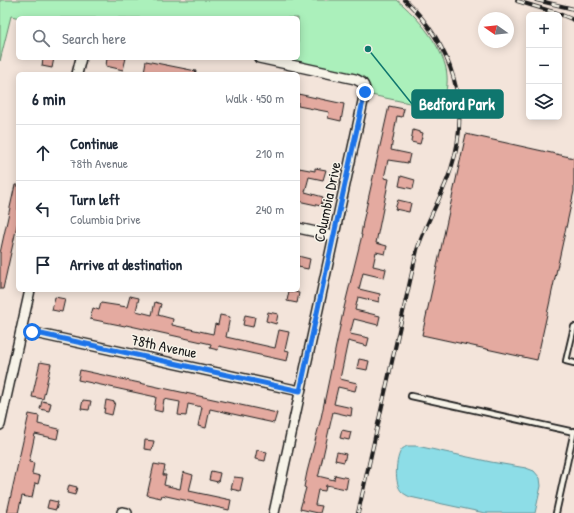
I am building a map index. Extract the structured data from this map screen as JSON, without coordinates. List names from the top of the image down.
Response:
{
  "streets": {
    "street": ["Columbia Drive", "78th Avenue"]
  },
  "crossings": [
    ["Columbia Drive", "78th Avenue"]
  ],
  "places": ["Bedford Park"],
  "north": "left",
  "page": {
    "map_buttons": ["+", "−"],
    "search": "Search here",
    "heading": ["6 min", "Walk · 450 m"],
    "list": [
      ["Continue", "78th Avenue", "210 m"],
      ["Turn left", "Columbia Drive", "240 m"],
      "Arrive at destination"
    ]
  }
}
